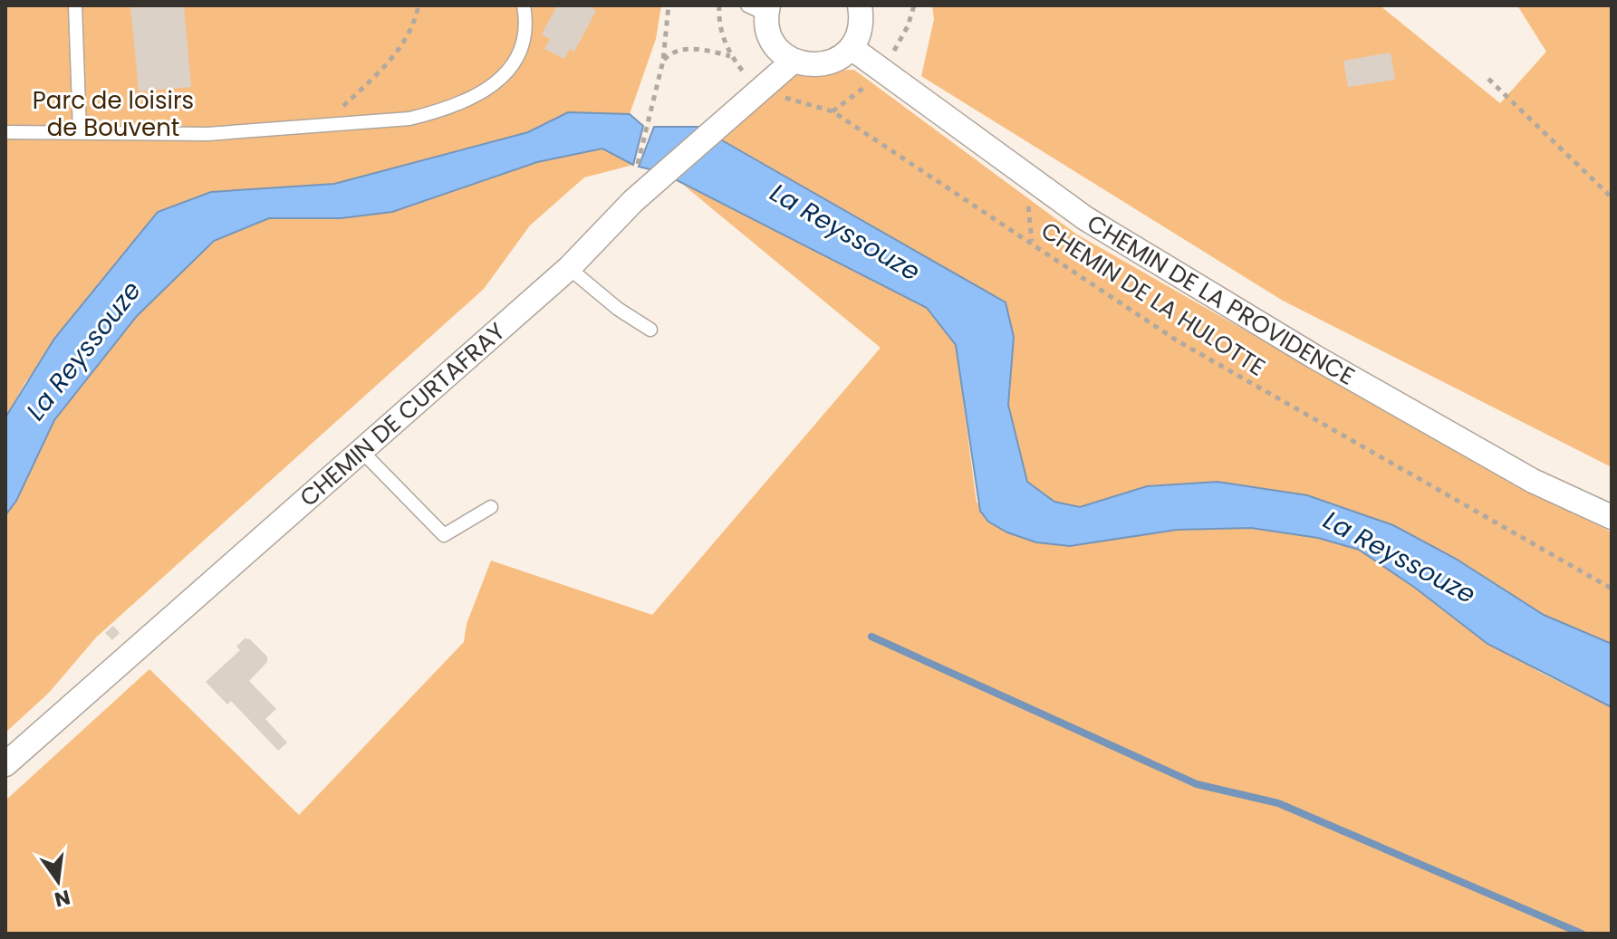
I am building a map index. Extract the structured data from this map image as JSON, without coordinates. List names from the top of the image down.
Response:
{
  "streets": {
    "street": ["CHEMIN DE LA PROVIDENCE", "CHEMIN DE CURTAFRAY"],
    "path": ["CHEMIN DE LA HULOTTE"]
  },
  "crossings": [
    ["CHEMIN DE LA HULOTTE", "CHEMIN DE CURTAFRAY"]
  ],
  "water": ["La Reyssouze"],
  "parks": ["Parc de loisirs de Bouvent"],
  "north": "bottom"
}
